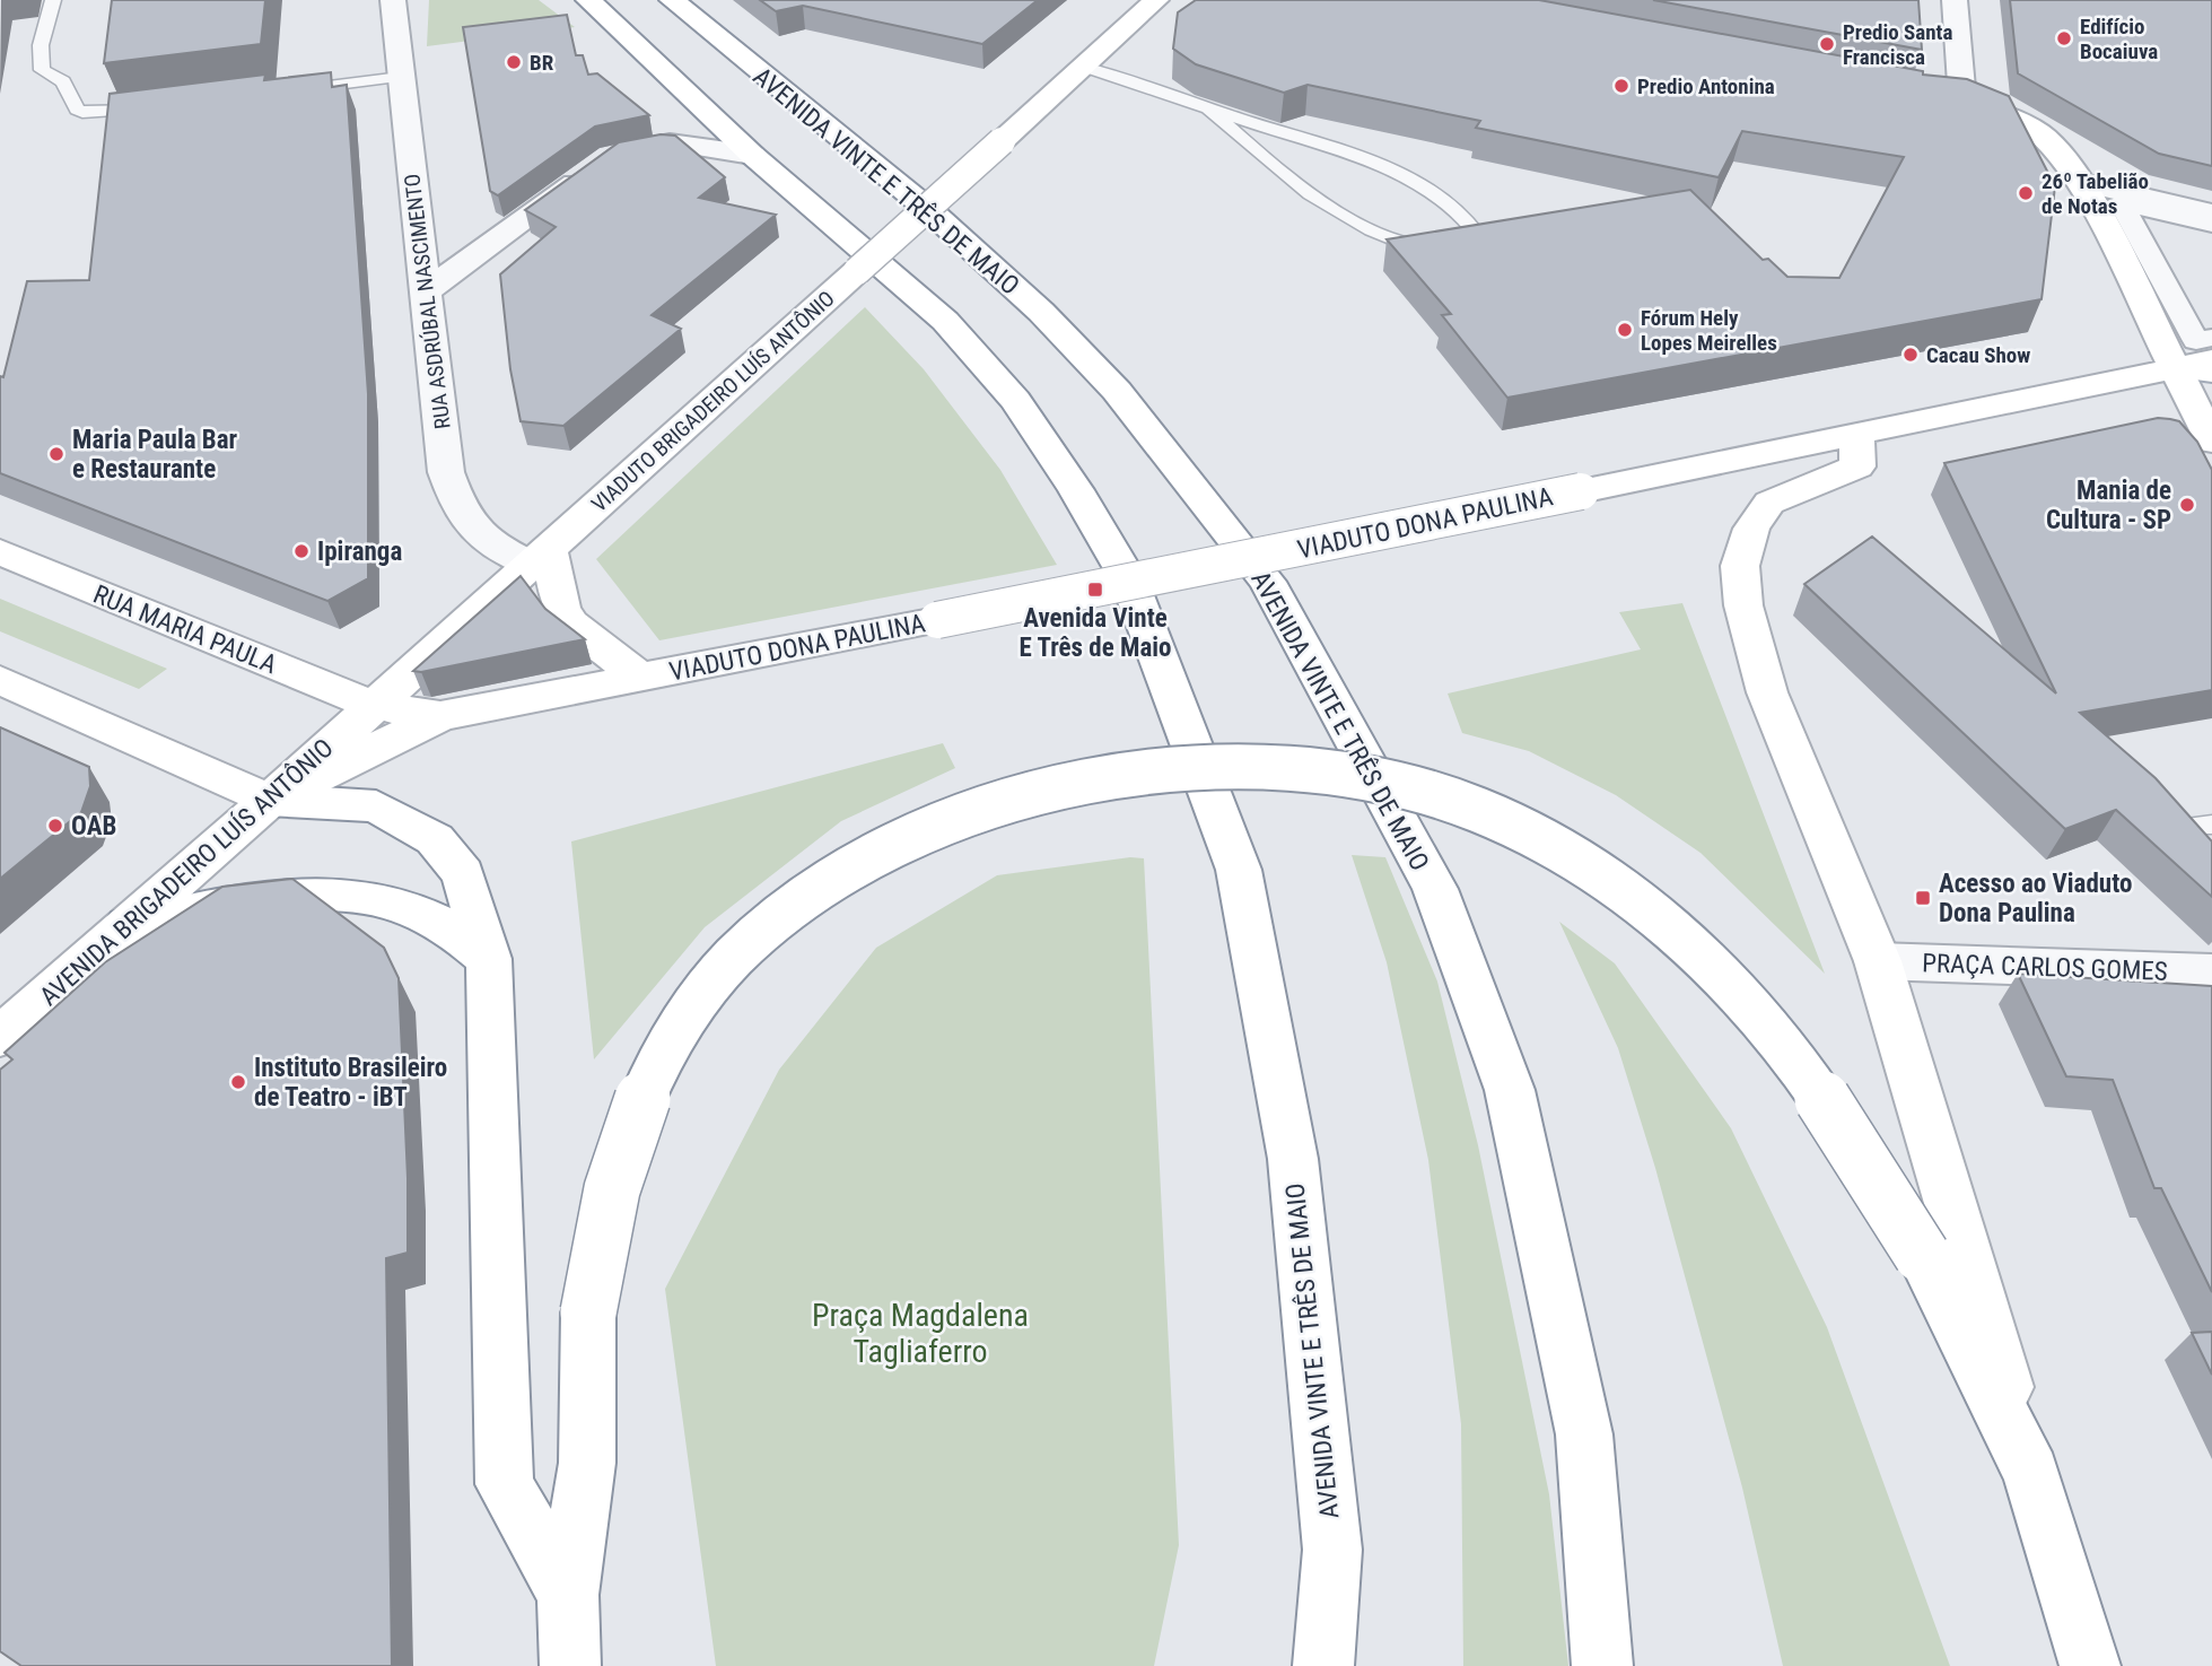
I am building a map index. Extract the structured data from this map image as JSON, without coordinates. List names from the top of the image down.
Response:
{
  "streets": {
    "main road": [
      "AVENIDA VINTE E TRÊS DE MAIO",
      "VIADUTO BRIGADEIRO LUÍS ANTÔNIO",
      "VIADUTO DONA PAULINA",
      "RUA MARIA PAULA",
      "AVENIDA BRIGADEIRO LUÍS ANTÔNIO"
    ],
    "street": ["RUA ASDRÚBAL NASCIMENTO", "PRAÇA CARLOS GOMES"]
  },
  "crossings": [
    ["RUA ASDRÚBAL NASCIMENTO", "VIADUTO BRIGADEIRO LUÍS ANTÔNIO"],
    ["VIADUTO BRIGADEIRO LUÍS ANTÔNIO", "VIADUTO DONA PAULINA"],
    ["VIADUTO BRIGADEIRO LUÍS ANTÔNIO", "RUA MARIA PAULA"],
    ["VIADUTO BRIGADEIRO LUÍS ANTÔNIO", "AVENIDA BRIGADEIRO LUÍS ANTÔNIO"],
    ["VIADUTO DONA PAULINA", "RUA MARIA PAULA"],
    ["VIADUTO DONA PAULINA", "AVENIDA BRIGADEIRO LUÍS ANTÔNIO"],
    ["RUA MARIA PAULA", "AVENIDA BRIGADEIRO LUÍS ANTÔNIO"]
  ],
  "parks": ["Praça Magdalena Tagliaferro"],
  "places": {
    "other": [
      "Edifício Bocaiuva",
      "Predio Santa Francisca",
      "BR",
      "Predio Antonina",
      "26º Tabelião de Notas",
      "Fórum Hely Lopes Meirelles",
      "Cacau Show",
      "Maria Paula Bar e Restaurante",
      "Mania de Cultura - SP",
      "Ipiranga",
      "OAB",
      "Instituto Brasileiro de Teatro - iBT"
    ],
    "transit": ["Avenida Vinte E Três de Maio", "Acesso ao Viaduto Dona Paulina"]
  }
}
